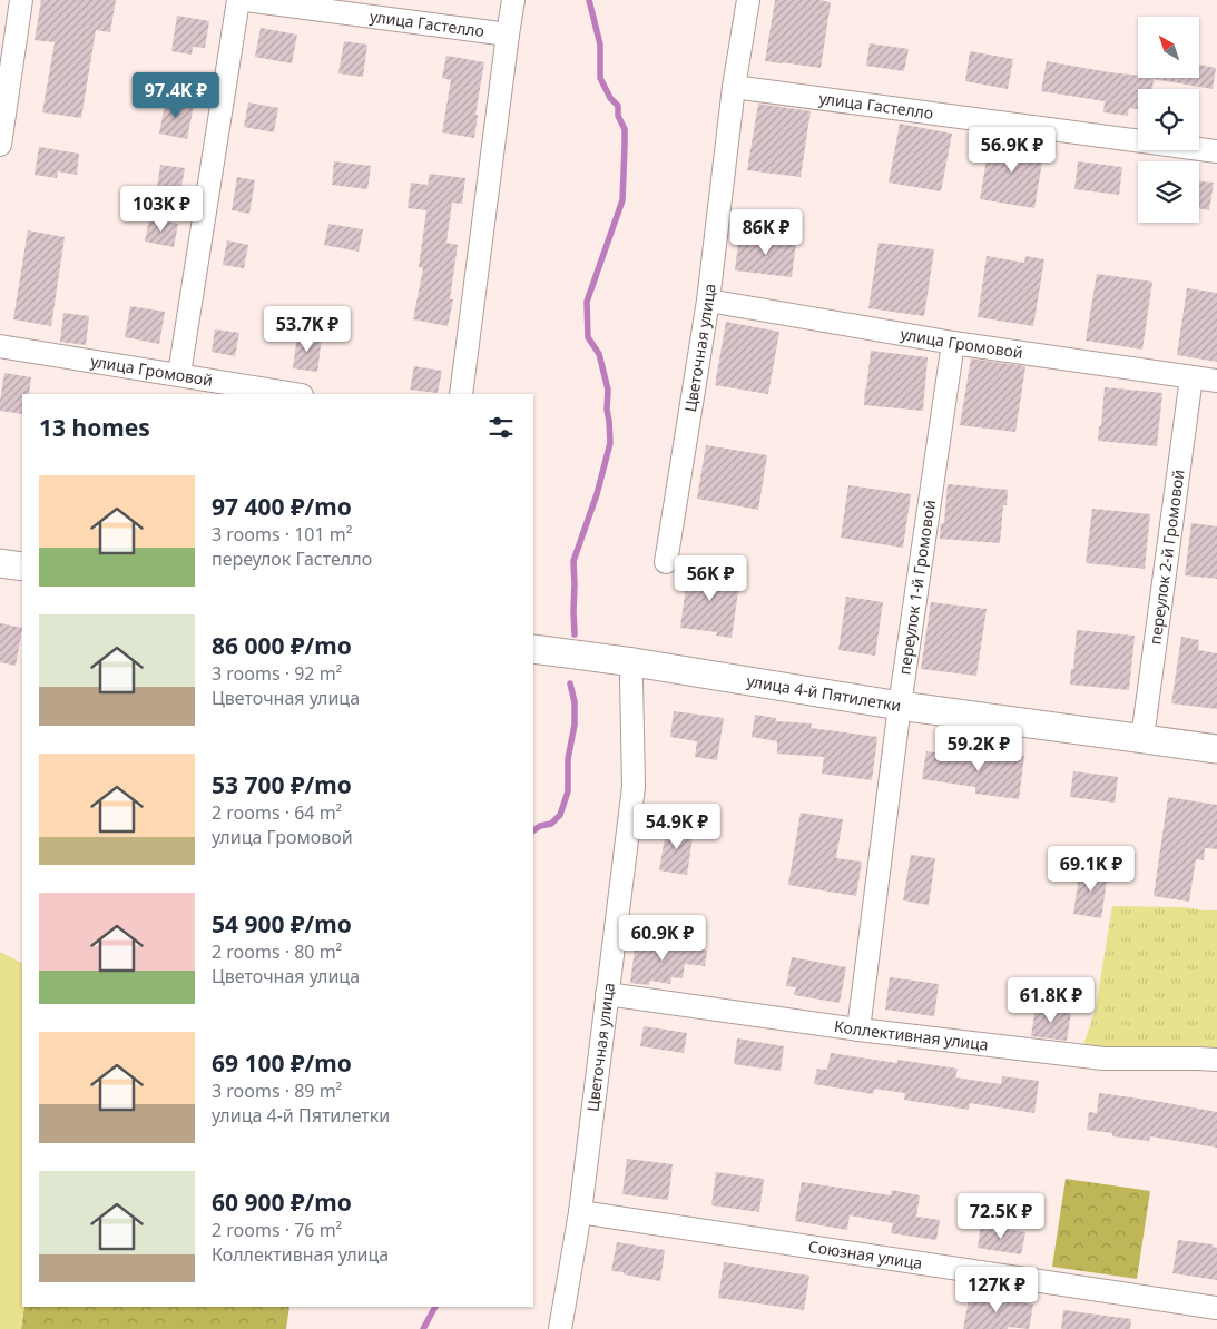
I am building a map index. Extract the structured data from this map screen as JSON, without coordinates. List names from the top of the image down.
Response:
{
  "streets": {
    "street": [
      "улица Гастелло",
      "улица Громовой",
      "Цветочная улица",
      "переулок 2-й Громовой",
      "переулок 1-й Громовой",
      "улица 4-й Пятилетки",
      "Коллективная улица",
      "Союзная улица"
    ]
  },
  "crossings": [
    ["улица Гастелло", "Цветочная улица"],
    ["улица Громовой", "Цветочная улица"],
    ["улица Громовой", "переулок 2-й Громовой"],
    ["улица Громовой", "переулок 1-й Громовой"],
    ["Цветочная улица", "улица 4-й Пятилетки"],
    ["Цветочная улица", "Коллективная улица"],
    ["Цветочная улица", "Союзная улица"],
    ["переулок 2-й Громовой", "улица 4-й Пятилетки"],
    ["переулок 1-й Громовой", "улица 4-й Пятилетки"],
    ["переулок 1-й Громовой", "Коллективная улица"]
  ],
  "north": "top left",
  "page": {
    "price": [
      "97.4K ₽",
      "56.9K ₽",
      "103K ₽",
      "86K ₽",
      "53.7K ₽",
      "56K ₽",
      "59.2K ₽",
      "54.9K ₽",
      "69.1K ₽",
      "60.9K ₽",
      "61.8K ₽",
      "72.5K ₽",
      "127K ₽"
    ],
    "heading": "13 homes",
    "list": [
      {
        "name": "97 400 ₽/mo",
        "note": "3 rooms · 101 m² · переулок Гастелло"
      },
      {
        "name": "86 000 ₽/mo",
        "note": "3 rooms · 92 m² · Цветочная улица"
      },
      {
        "name": "53 700 ₽/mo",
        "note": "2 rooms · 64 m² · улица Громовой"
      },
      {
        "name": "54 900 ₽/mo",
        "note": "2 rooms · 80 m² · Цветочная улица"
      },
      {
        "name": "69 100 ₽/mo",
        "note": "3 rooms · 89 m² · улица 4-й Пятилетки"
      },
      {
        "name": "60 900 ₽/mo",
        "note": "2 rooms · 76 m² · Коллективная улица"
      }
    ]
  }
}
